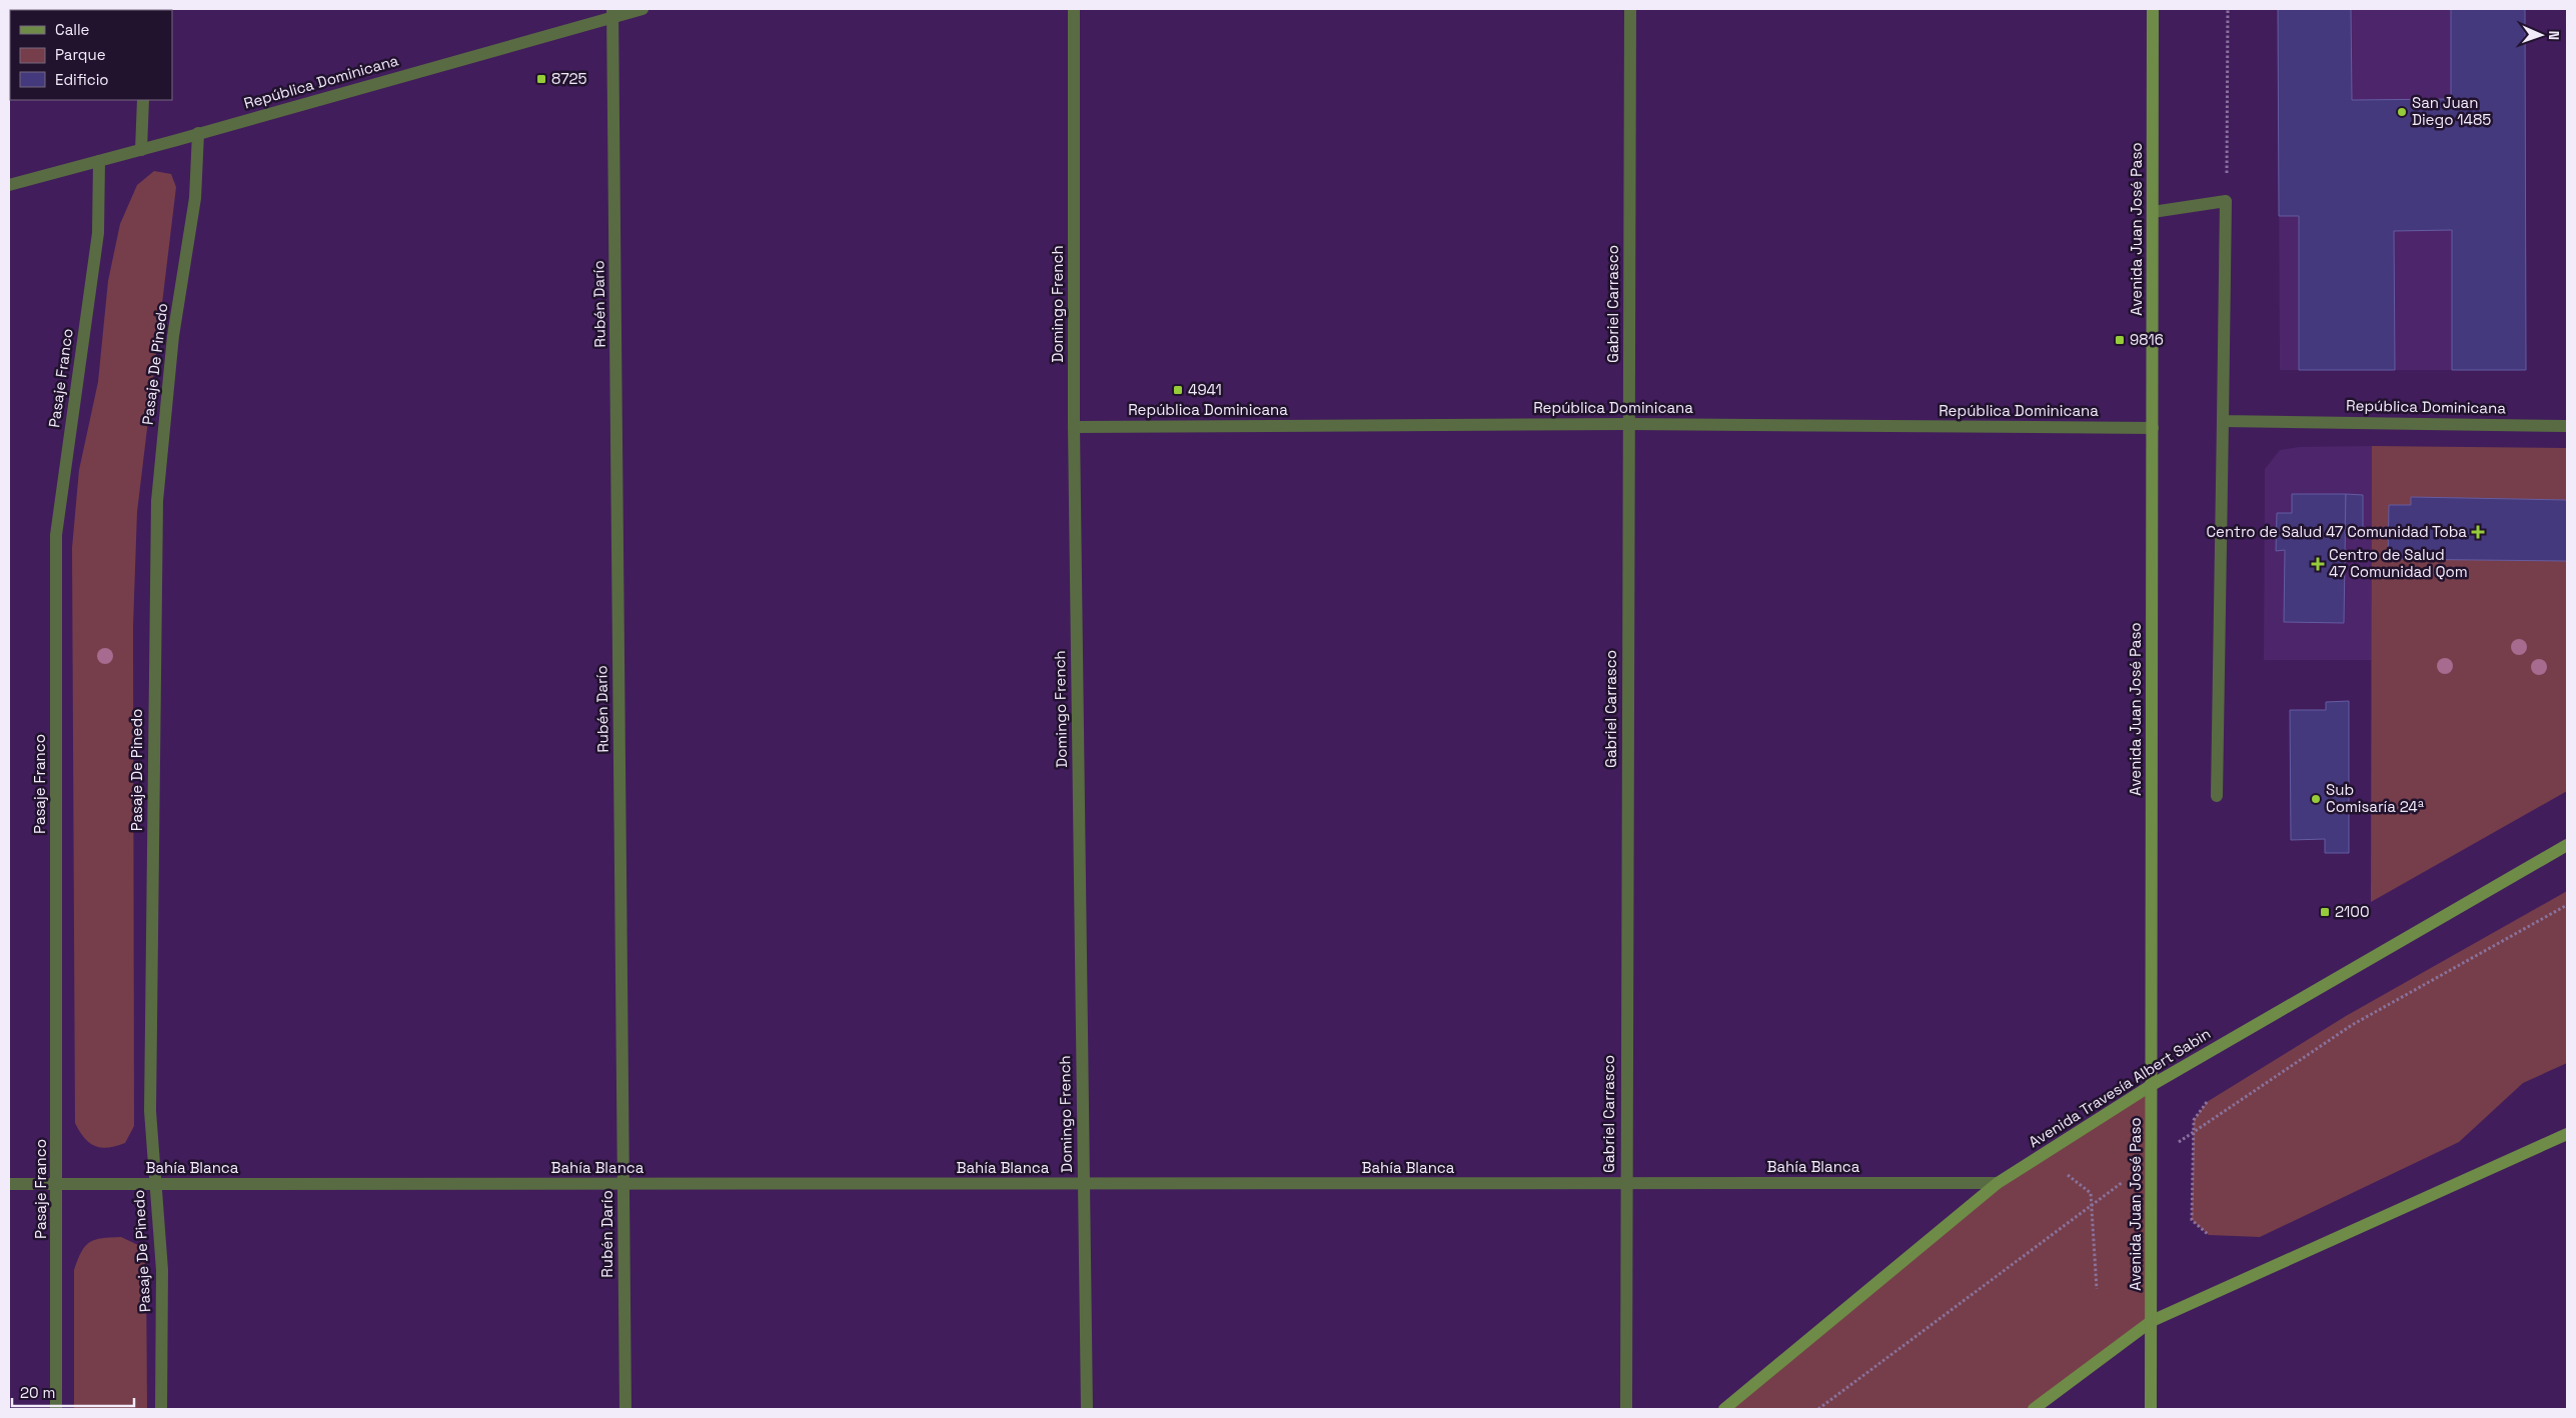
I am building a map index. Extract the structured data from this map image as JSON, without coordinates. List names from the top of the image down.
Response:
{
  "streets": {
    "main road": ["Avenida Juan José Paso", "Avenida Travesía Albert Sabin"],
    "street": [
      "República Dominicana",
      "Rubén Darío",
      "Domingo French",
      "Gabriel Carrasco",
      "Pasaje De Pinedo",
      "Pasaje Franco",
      "Bahía Blanca"
    ]
  },
  "crossings": [
    ["República Dominicana", "Avenida Juan José Paso"],
    ["República Dominicana", "Rubén Darío"],
    ["República Dominicana", "Domingo French"],
    ["República Dominicana", "Gabriel Carrasco"],
    ["República Dominicana", "Pasaje De Pinedo"],
    ["República Dominicana", "Pasaje Franco"],
    ["Avenida Juan José Paso", "Avenida Travesía Albert Sabin"],
    ["Rubén Darío", "Bahía Blanca"],
    ["Domingo French", "Bahía Blanca"],
    ["Gabriel Carrasco", "Bahía Blanca"],
    ["Pasaje De Pinedo", "Bahía Blanca"],
    ["Pasaje Franco", "Bahía Blanca"],
    ["Avenida Travesía Albert Sabin", "Bahía Blanca"]
  ],
  "places": {
    "transit": [
      "8725",
      "9816",
      "4941",
      "2100"
    ],
    "other": ["San Juan Diego 1485", "Sub Comisaría 24ª"],
    "health": ["Centro de Salud 47 Comunidad Toba", "Centro de Salud 47 Comunidad Qom"]
  },
  "legend": ["Calle", "Parque", "Edificio"],
  "scale_bar": "20 m",
  "north": "right"
}
